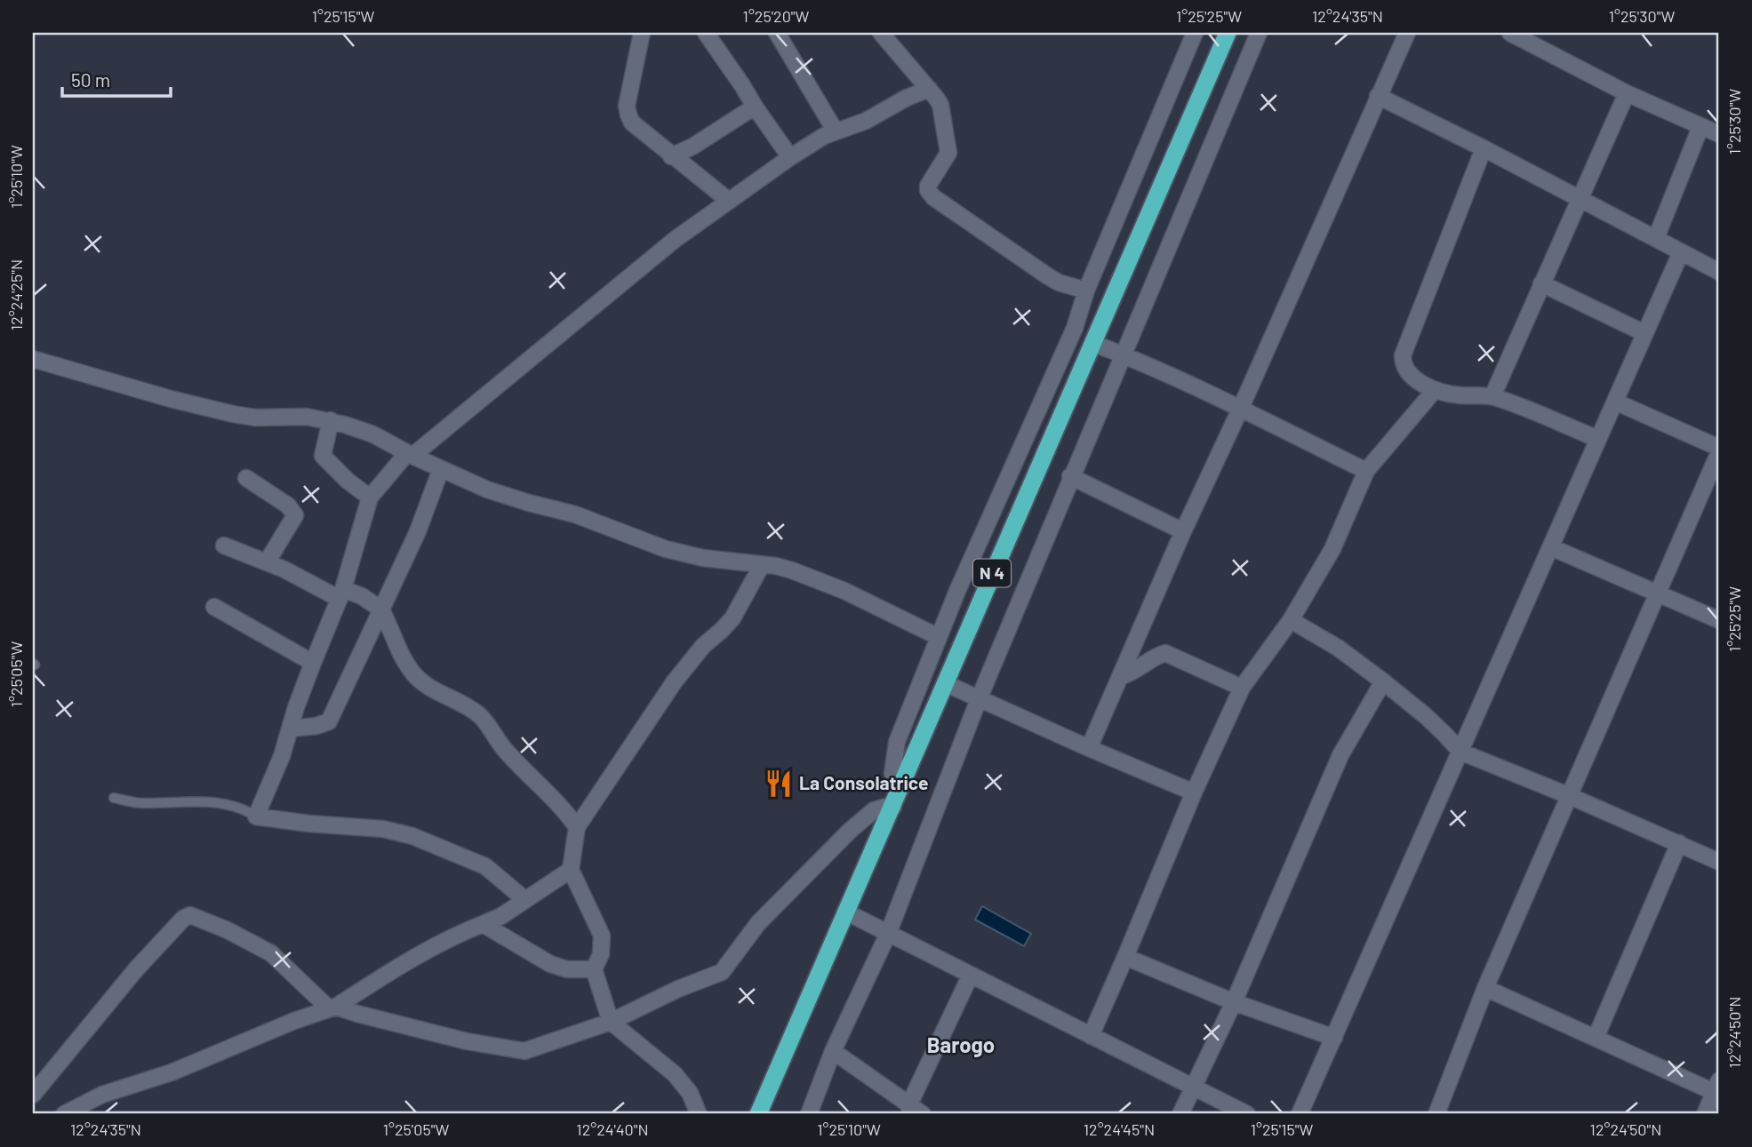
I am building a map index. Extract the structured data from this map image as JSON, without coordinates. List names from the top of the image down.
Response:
{
  "streets": {
    "highway": ["N 4"]
  },
  "districts": ["Barogo"],
  "places": {
    "restaurant": ["La Consolatrice"]
  },
  "scale_bar": "50 m",
  "coordinates": [
    "1°25'15\"W",
    "1°25'20\"W",
    "1°25'25\"W",
    "12°24'35\"N",
    "1°25'30\"W",
    "1°25'10\"W",
    "12°24'25\"N",
    "1°25'05\"W",
    "12°24'50\"N",
    "12°24'40\"N",
    "12°24'45\"N"
  ]
}
